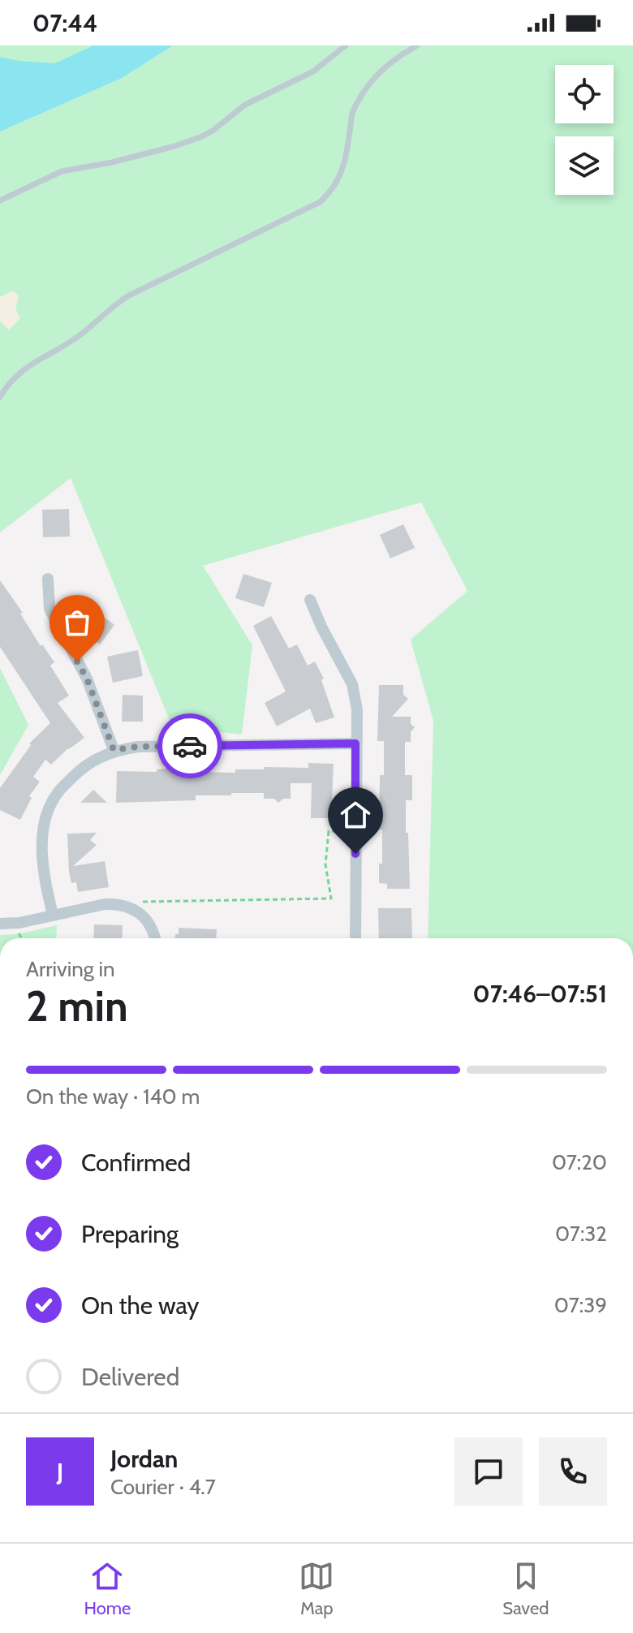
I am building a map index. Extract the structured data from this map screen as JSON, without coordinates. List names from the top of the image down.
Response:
{
  "page": {
    "status": "07:44",
    "heading": ["2 min", "Arriving in", "07:46–07:51"],
    "panel": ["Jordan", "Courier · 4.7"],
    "bar": "On the way · 140 m",
    "list": [
      ["Confirmed", "07:20"],
      ["Preparing", "07:32"],
      ["On the way", "07:39"],
      "Delivered"
    ],
    "round": "J",
    "tabs": ["Home", "Map", "Saved"]
  }
}
